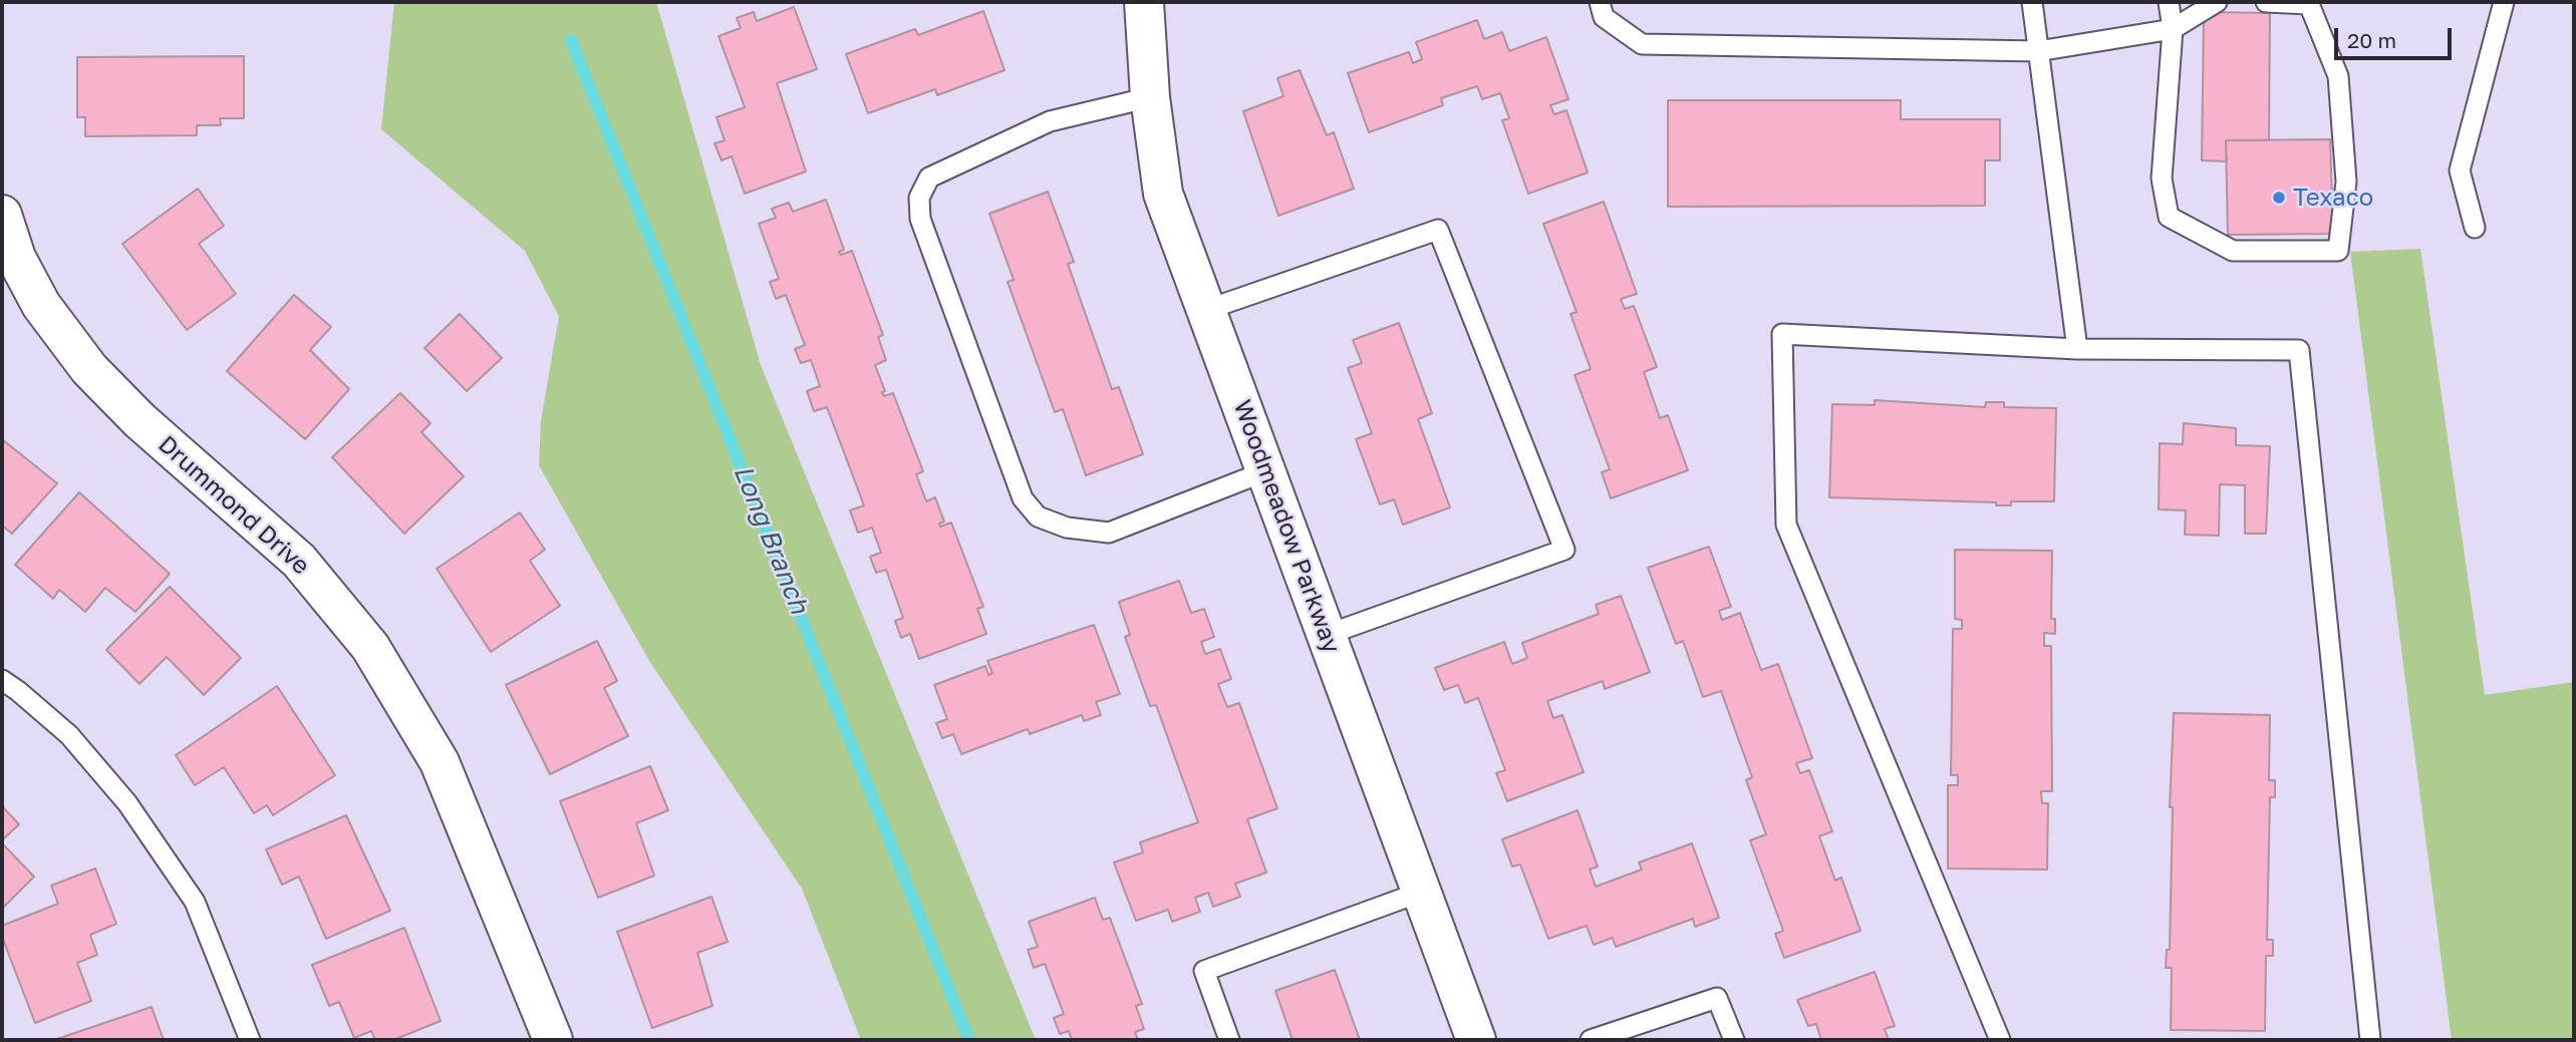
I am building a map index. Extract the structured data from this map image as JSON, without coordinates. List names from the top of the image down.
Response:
{
  "streets": {
    "street": ["Drummond Drive", "Woodmeadow Parkway"]
  },
  "water": ["Long Branch"],
  "places": ["Texaco"],
  "scale_bar": "20 m"
}
